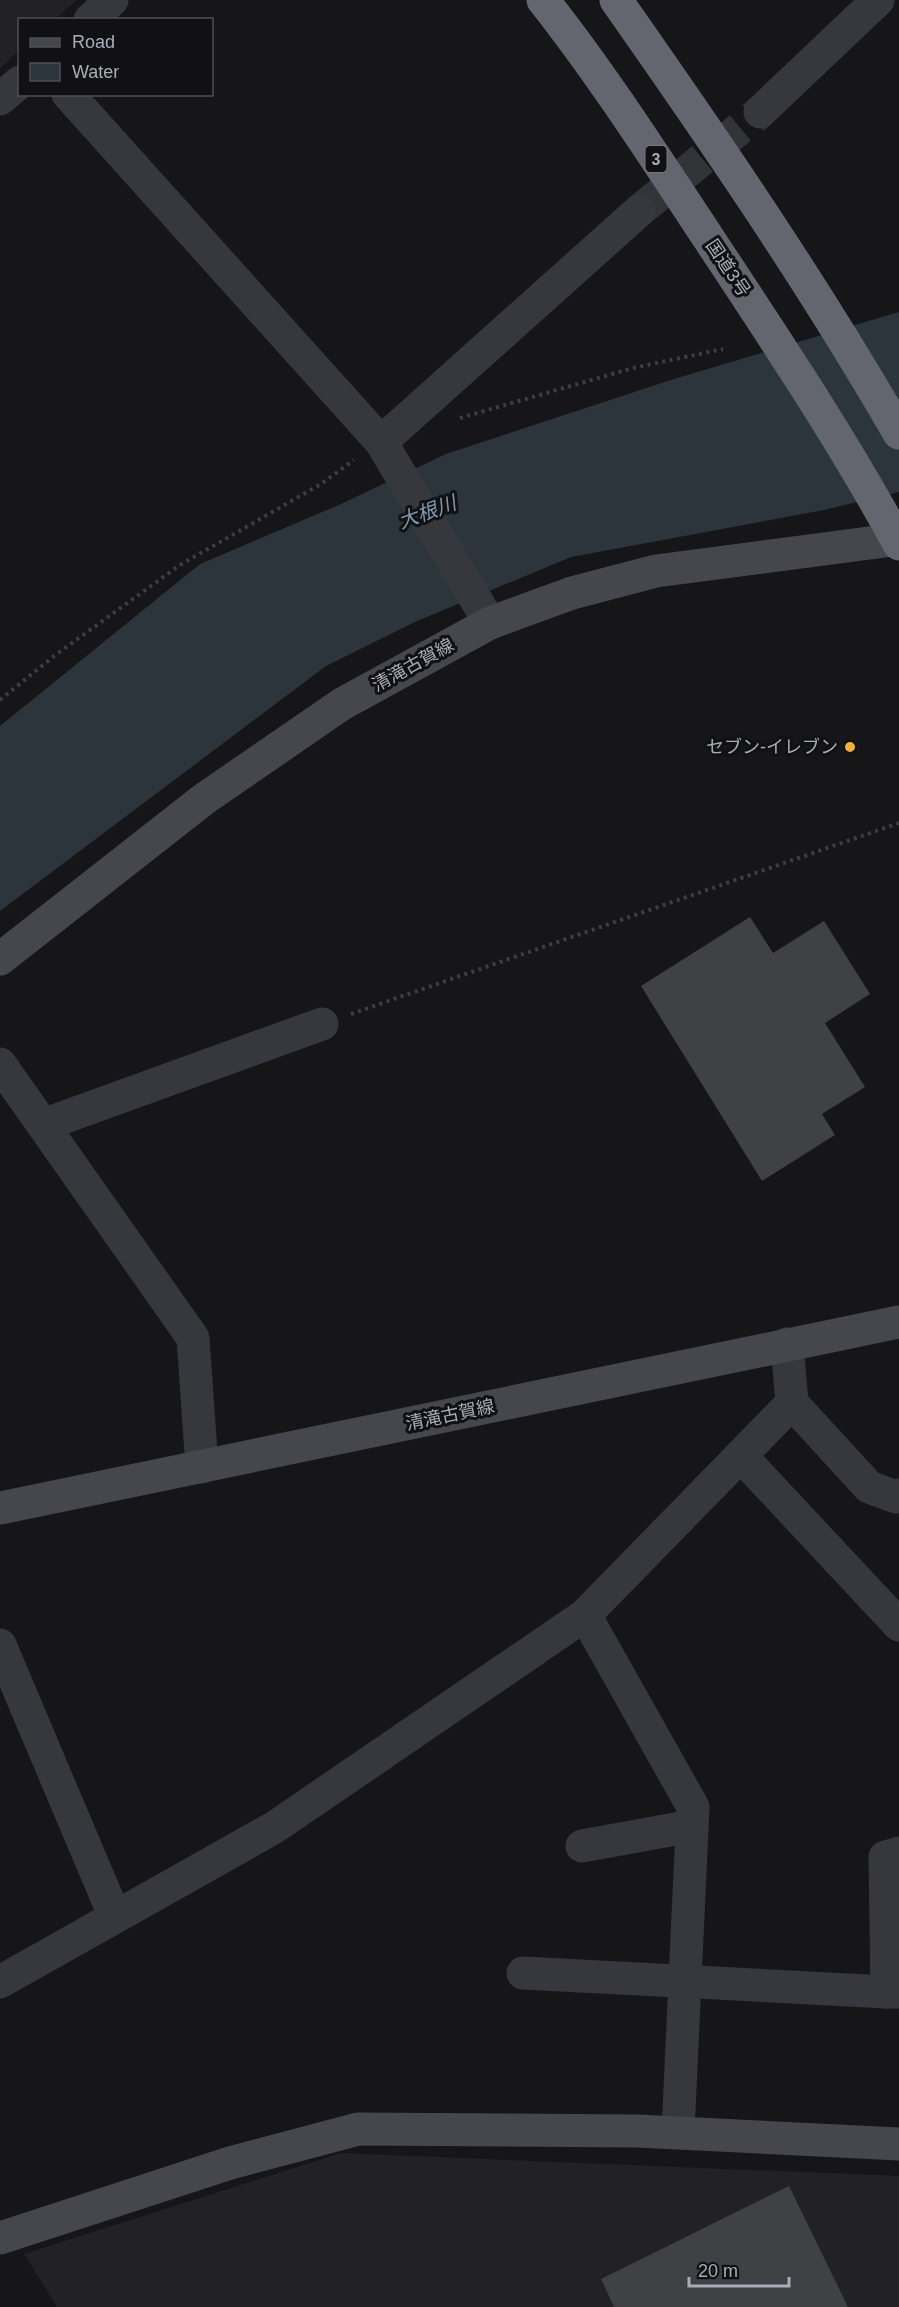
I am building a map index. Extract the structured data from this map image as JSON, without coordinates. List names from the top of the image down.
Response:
{
  "streets": {
    "highway": ["3", "国道3号"],
    "main road": ["清滝古賀線"]
  },
  "crossings": [
    ["国道3号", "清滝古賀線"]
  ],
  "water": ["大根川"],
  "places": ["セブン-イレブン"],
  "legend": ["Road", "Water"],
  "scale_bar": "20 m"
}
